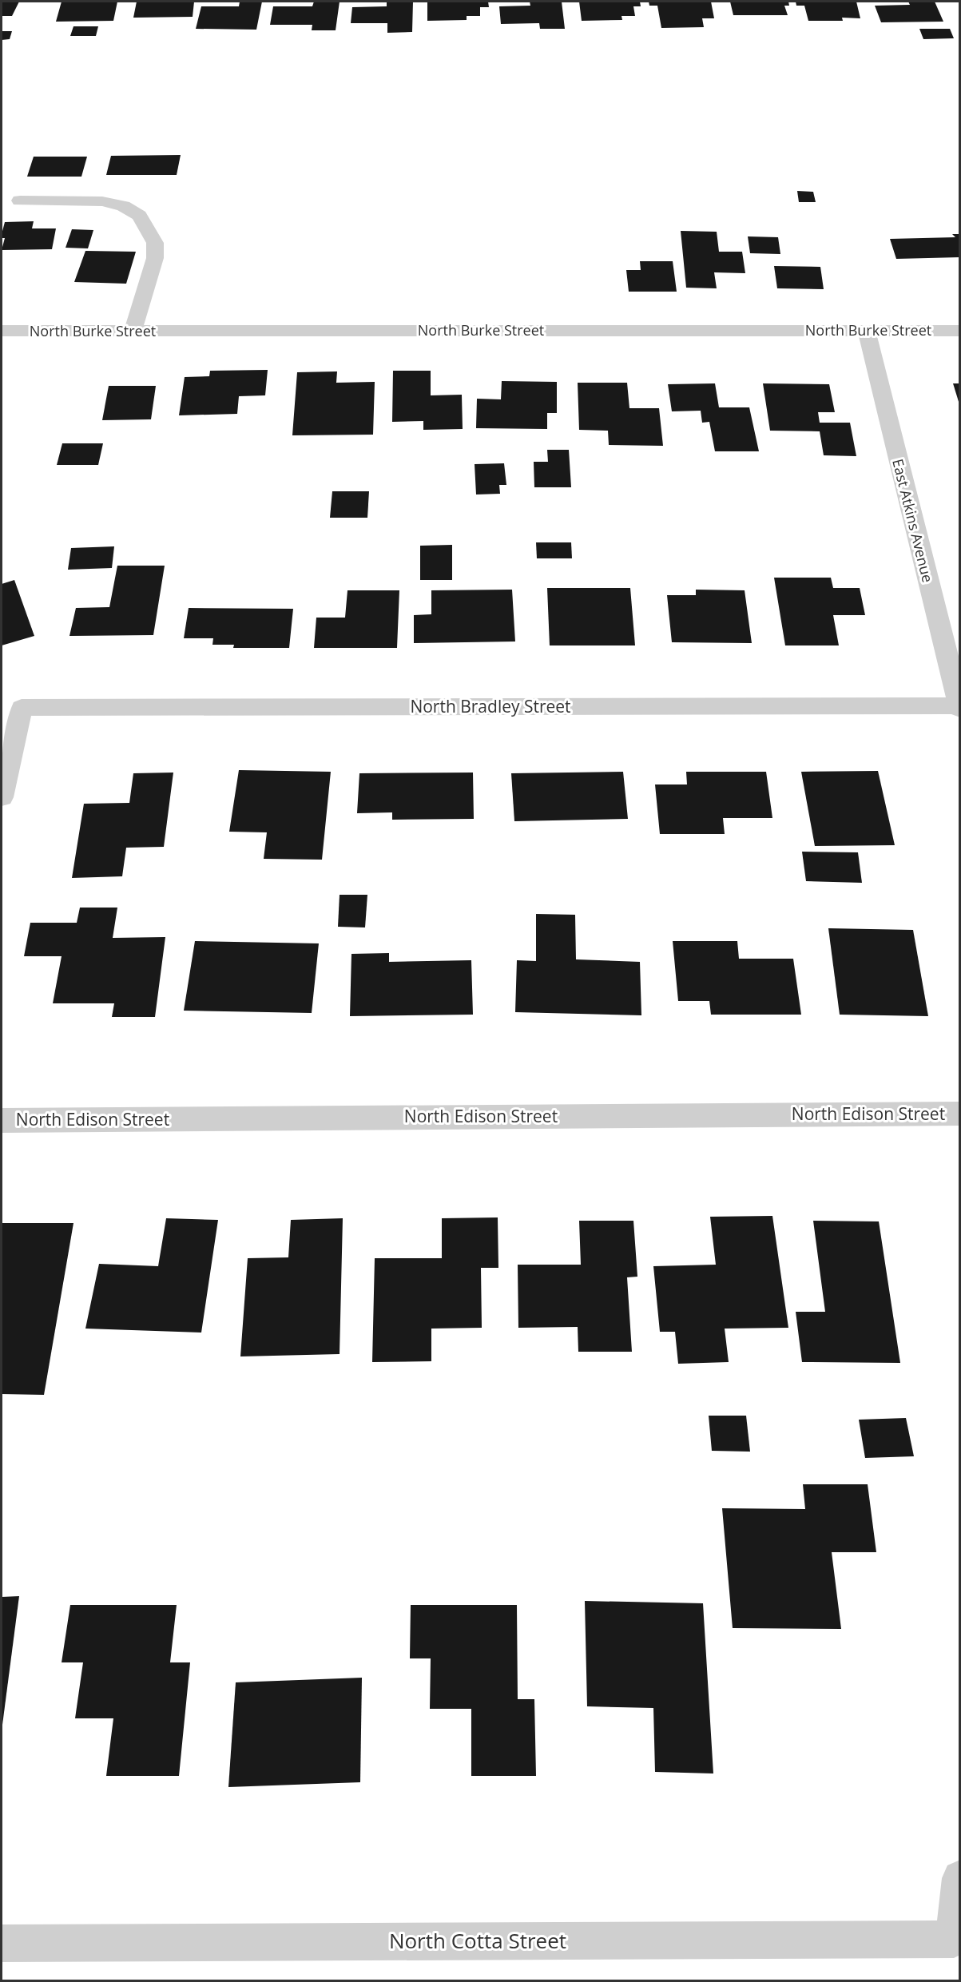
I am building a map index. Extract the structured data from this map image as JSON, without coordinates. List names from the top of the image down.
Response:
{
  "streets": {
    "street": [
      "North Burke Street",
      "East Atkins Avenue",
      "North Bradley Street",
      "North Edison Street",
      "North Cotta Street"
    ]
  },
  "crossings": [
    ["North Burke Street", "East Atkins Avenue"],
    ["East Atkins Avenue", "North Bradley Street"]
  ]
}
